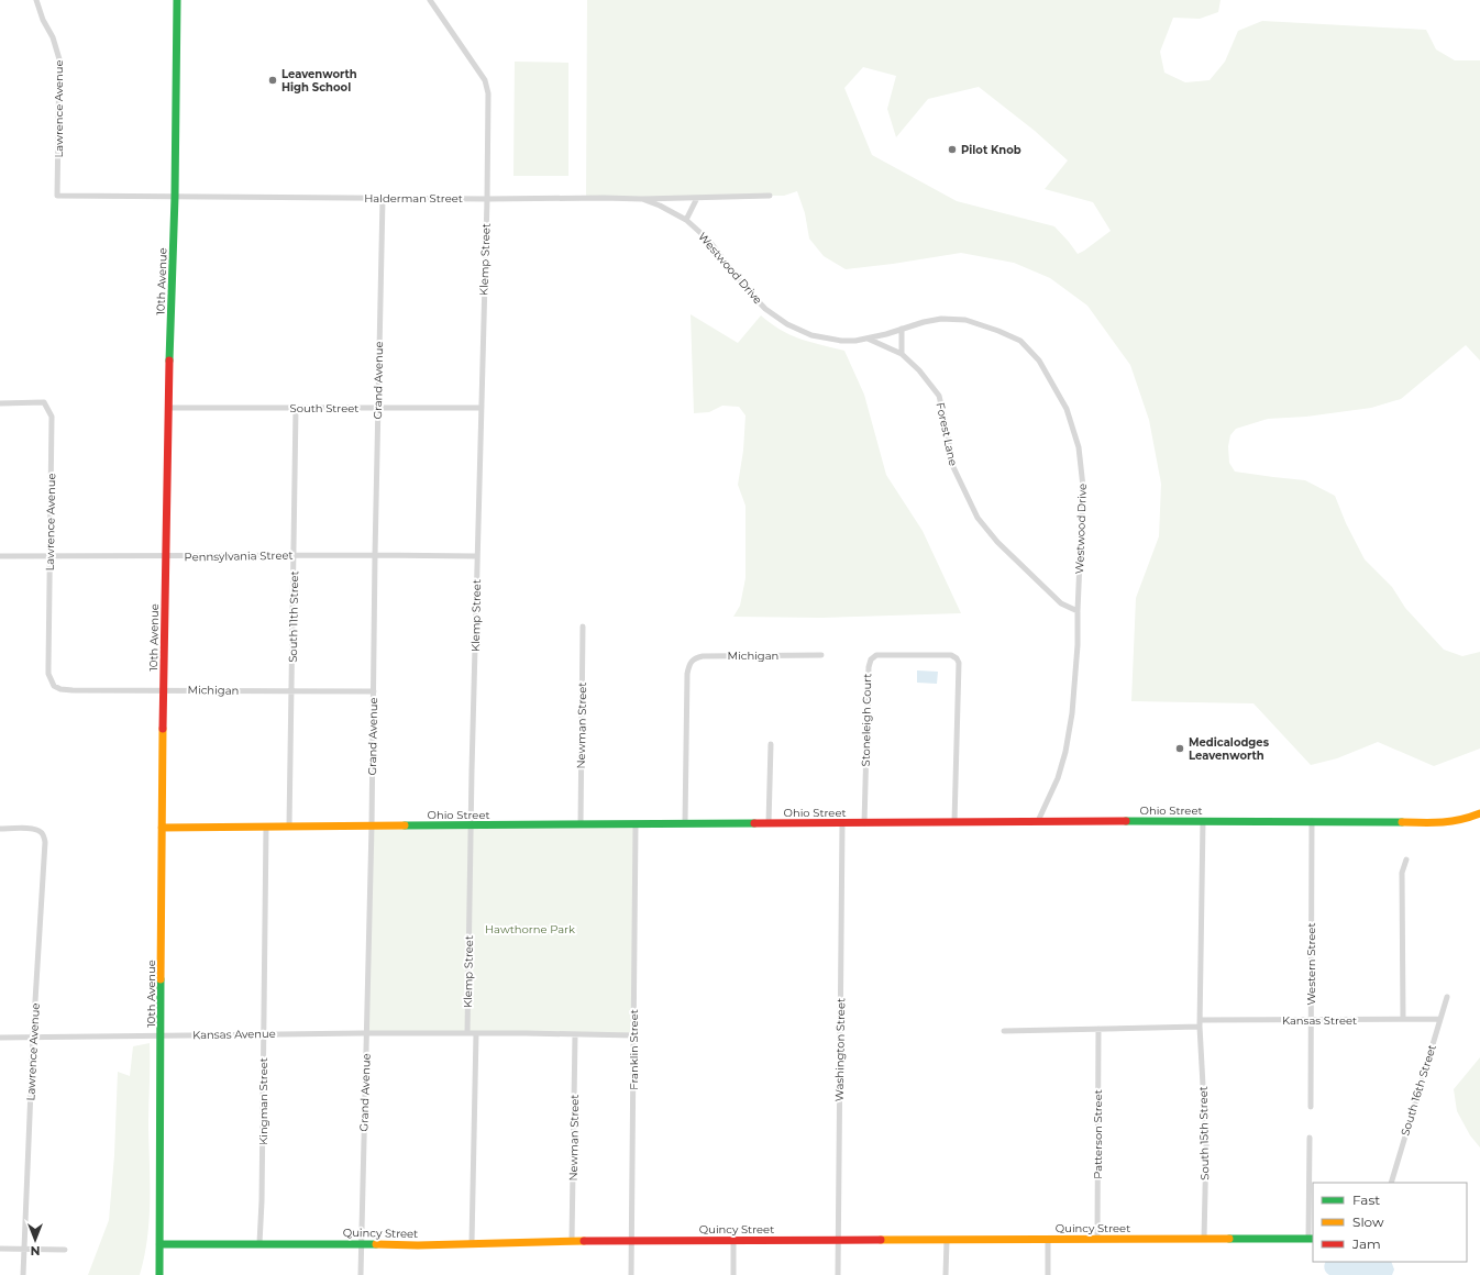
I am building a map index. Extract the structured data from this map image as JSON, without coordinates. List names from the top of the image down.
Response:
{
  "streets": {
    "street": [
      "Lawrence Avenue",
      "Halderman Street",
      "Klemp Street",
      "Westwood Drive",
      "10th Avenue",
      "Grand Avenue",
      "South Street",
      "Forest Lane",
      "Pennsylvania Street",
      "South 11th Street",
      "Michigan",
      "Stoneleigh Court",
      "Newman Street",
      "Ohio Street",
      "Western Street",
      "Kansas Street",
      "Kansas Avenue",
      "Franklin Street",
      "Washington Street",
      "South 16th Street",
      "Kingman Street",
      "South 15th Street",
      "Patterson Street",
      "Quincy Street"
    ]
  },
  "crossings": [
    ["Lawrence Avenue", "Halderman Street"],
    ["Lawrence Avenue", "Pennsylvania Street"],
    ["Lawrence Avenue", "Michigan"],
    ["Lawrence Avenue", "Kansas Avenue"],
    ["Halderman Street", "Klemp Street"],
    ["Halderman Street", "Westwood Drive"],
    ["Halderman Street", "10th Avenue"],
    ["Halderman Street", "Grand Avenue"],
    ["Klemp Street", "South Street"],
    ["Klemp Street", "Pennsylvania Street"],
    ["Klemp Street", "Ohio Street"],
    ["Klemp Street", "Kansas Avenue"],
    ["Westwood Drive", "Forest Lane"],
    ["Westwood Drive", "Ohio Street"],
    ["10th Avenue", "South Street"],
    ["10th Avenue", "Pennsylvania Street"],
    ["10th Avenue", "Michigan"],
    ["10th Avenue", "Ohio Street"],
    ["10th Avenue", "Kansas Avenue"],
    ["10th Avenue", "Quincy Street"],
    ["Grand Avenue", "South Street"],
    ["Grand Avenue", "Pennsylvania Street"],
    ["Grand Avenue", "Michigan"],
    ["Grand Avenue", "Ohio Street"],
    ["Grand Avenue", "Kansas Avenue"],
    ["Grand Avenue", "Quincy Street"],
    ["South Street", "South 11th Street"],
    ["Pennsylvania Street", "South 11th Street"],
    ["South 11th Street", "Michigan"],
    ["South 11th Street", "Ohio Street"],
    ["Michigan", "Ohio Street"],
    ["Stoneleigh Court", "Ohio Street"],
    ["Newman Street", "Ohio Street"],
    ["Newman Street", "Quincy Street"],
    ["Ohio Street", "Western Street"],
    ["Ohio Street", "Franklin Street"],
    ["Ohio Street", "Washington Street"],
    ["Ohio Street", "Kingman Street"],
    ["Western Street", "Kansas Street"],
    ["Kansas Street", "South 16th Street"],
    ["Kansas Street", "South 15th Street"],
    ["Kansas Avenue", "Kingman Street"],
    ["Franklin Street", "Quincy Street"],
    ["Washington Street", "Quincy Street"],
    ["Kingman Street", "Quincy Street"],
    ["South 15th Street", "Quincy Street"],
    ["Patterson Street", "Quincy Street"]
  ],
  "parks": ["Hawthorne Park"],
  "places": ["Leavenworth High School", "Pilot Knob", "Medicalodges Leavenworth"],
  "legend": ["Fast", "Slow", "Jam"],
  "north": "bottom"
}
